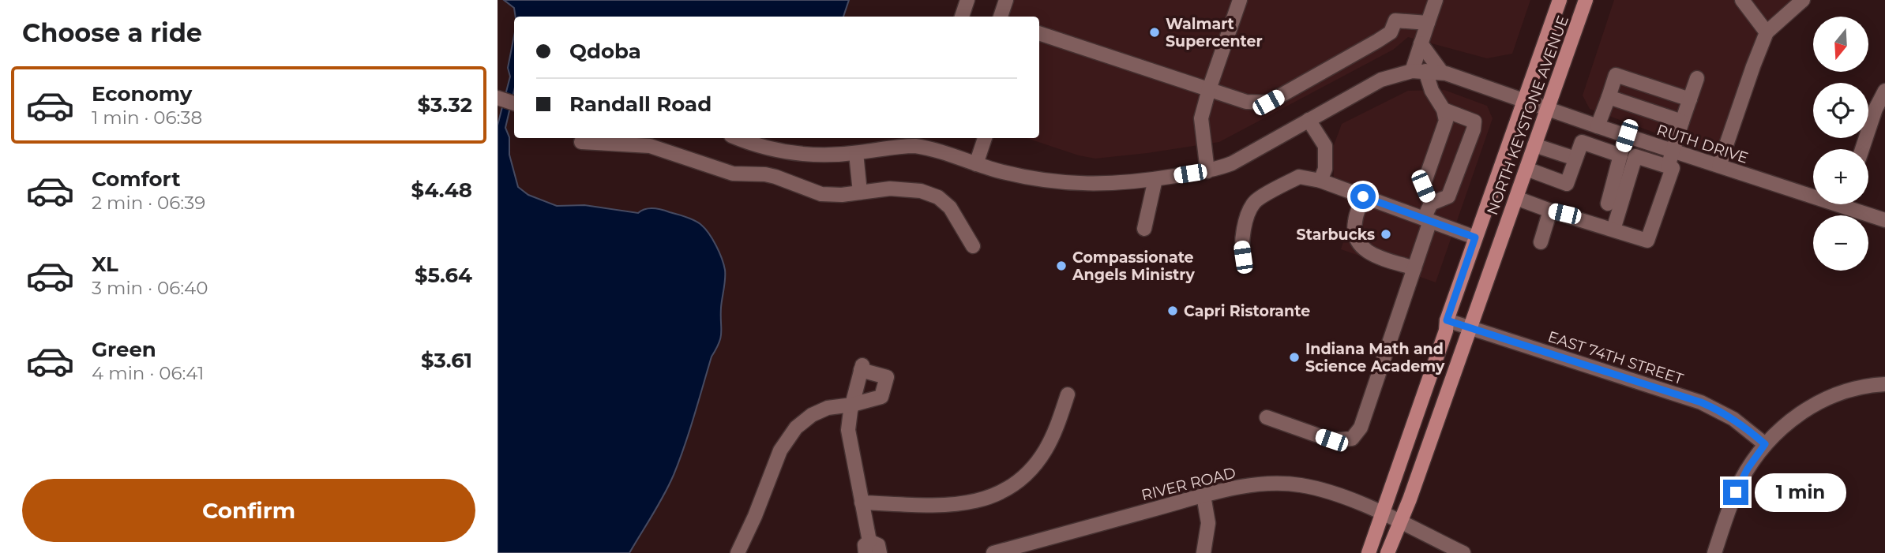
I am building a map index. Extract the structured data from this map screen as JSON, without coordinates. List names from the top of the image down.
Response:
{
  "streets": {
    "main road": ["NORTH KEYSTONE AVENUE"],
    "street": ["RUTH DRIVE", "EAST 74TH STREET", "RIVER ROAD"]
  },
  "crossings": [
    ["NORTH KEYSTONE AVENUE", "RUTH DRIVE"],
    ["NORTH KEYSTONE AVENUE", "EAST 74TH STREET"],
    ["NORTH KEYSTONE AVENUE", "RIVER ROAD"]
  ],
  "places": [
    "Walmart Supercenter",
    "Starbucks",
    "Compassionate Angels Ministry",
    "Capri Ristorante",
    "Indiana Math and Science Academy"
  ],
  "north": "bottom",
  "page": {
    "heading": "Choose a ride",
    "map_buttons": ["+", "−"],
    "banner": ["Qdoba", "Randall Road"],
    "list": [
      {
        "name": "Economy",
        "note": "1 min · 06:38",
        "value": "$3.32"
      },
      {
        "name": "Comfort",
        "note": "2 min · 06:39",
        "value": "$4.48"
      },
      {
        "name": "XL",
        "note": "3 min · 06:40",
        "value": "$5.64"
      },
      {
        "name": "Green",
        "note": "4 min · 06:41",
        "value": "$3.61"
      }
    ],
    "buttons": "Confirm",
    "bubble": "1 min"
  }
}
